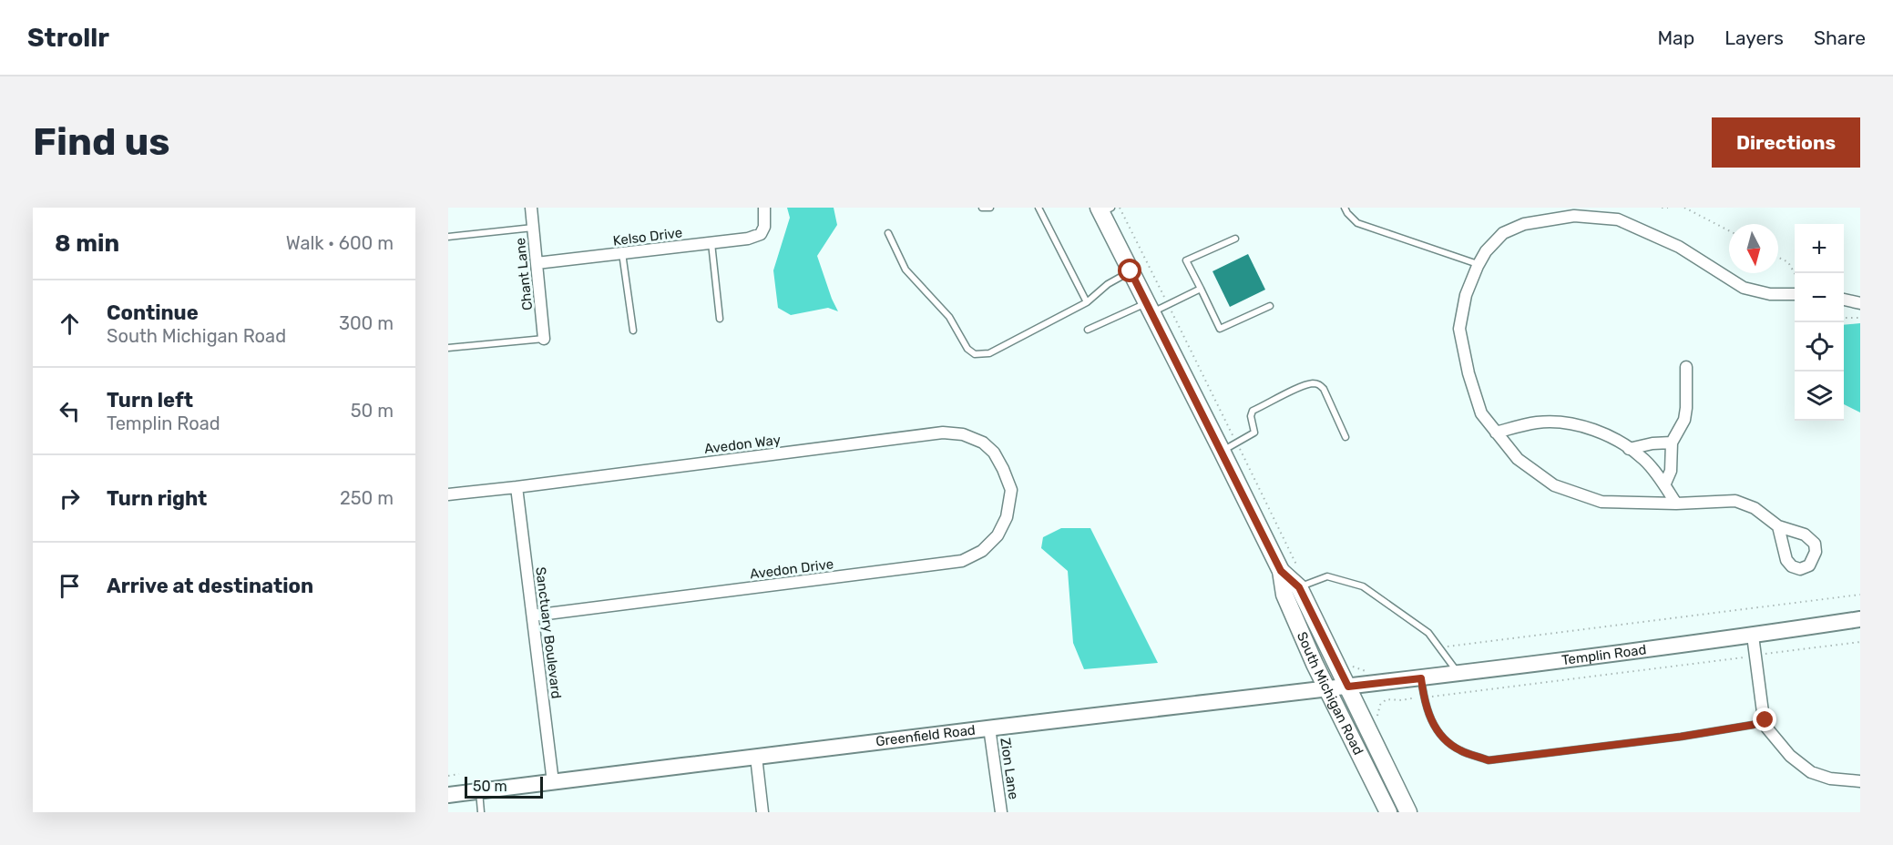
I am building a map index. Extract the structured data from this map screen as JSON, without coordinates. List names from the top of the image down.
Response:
{
  "streets": {
    "main road": ["South Michigan Road"],
    "street": [
      "Kelso Drive",
      "Chant Lane",
      "Avedon Way",
      "Avedon Drive",
      "Sanctuary Boulevard",
      "Templin Road",
      "Greenfield Road",
      "Zion Lane"
    ]
  },
  "crossings": [
    ["Kelso Drive", "Chant Lane"],
    ["Avedon Way", "Avedon Drive"],
    ["Avedon Way", "Sanctuary Boulevard"],
    ["Avedon Drive", "Sanctuary Boulevard"],
    ["Sanctuary Boulevard", "Greenfield Road"],
    ["Templin Road", "South Michigan Road"],
    ["Templin Road", "Greenfield Road"],
    ["South Michigan Road", "Greenfield Road"],
    ["Greenfield Road", "Zion Lane"]
  ],
  "scale_bar": "50 m",
  "north": "bottom",
  "page": {
    "header": "Strollr",
    "nav": ["Map", "Layers", "Share"],
    "buttons": "Directions",
    "title": "Find us",
    "heading": ["8 min", "Walk · 600 m"],
    "map_buttons": ["+", "−"],
    "list": [
      ["Continue", "South Michigan Road", "300 m"],
      ["Turn left", "Templin Road", "50 m"],
      ["Turn right", "250 m"],
      "Arrive at destination"
    ],
    "scale": "50 m"
  }
}
